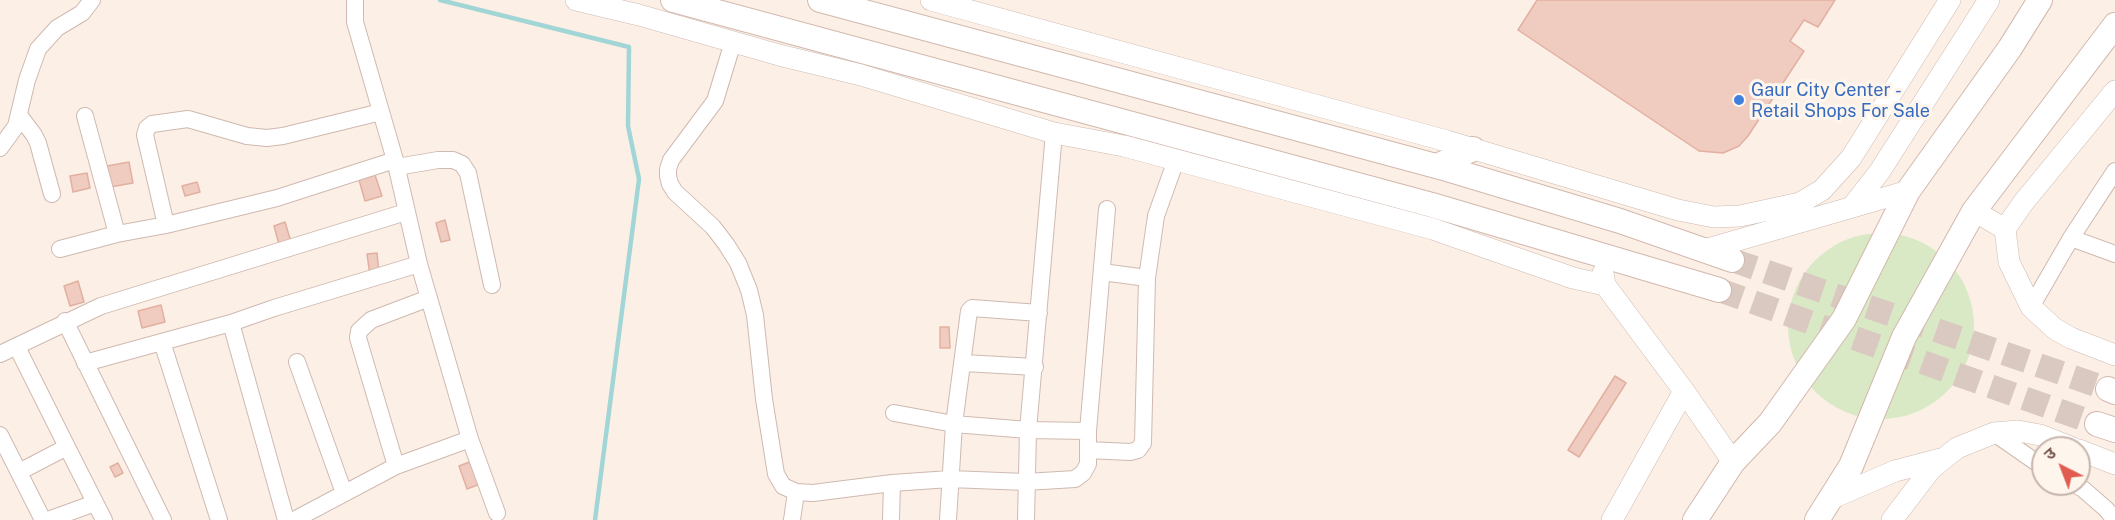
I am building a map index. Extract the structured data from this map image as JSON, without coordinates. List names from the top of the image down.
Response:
{
  "places": ["Gaur City Center - Retail Shops For Sale"],
  "north": "top left"
}
